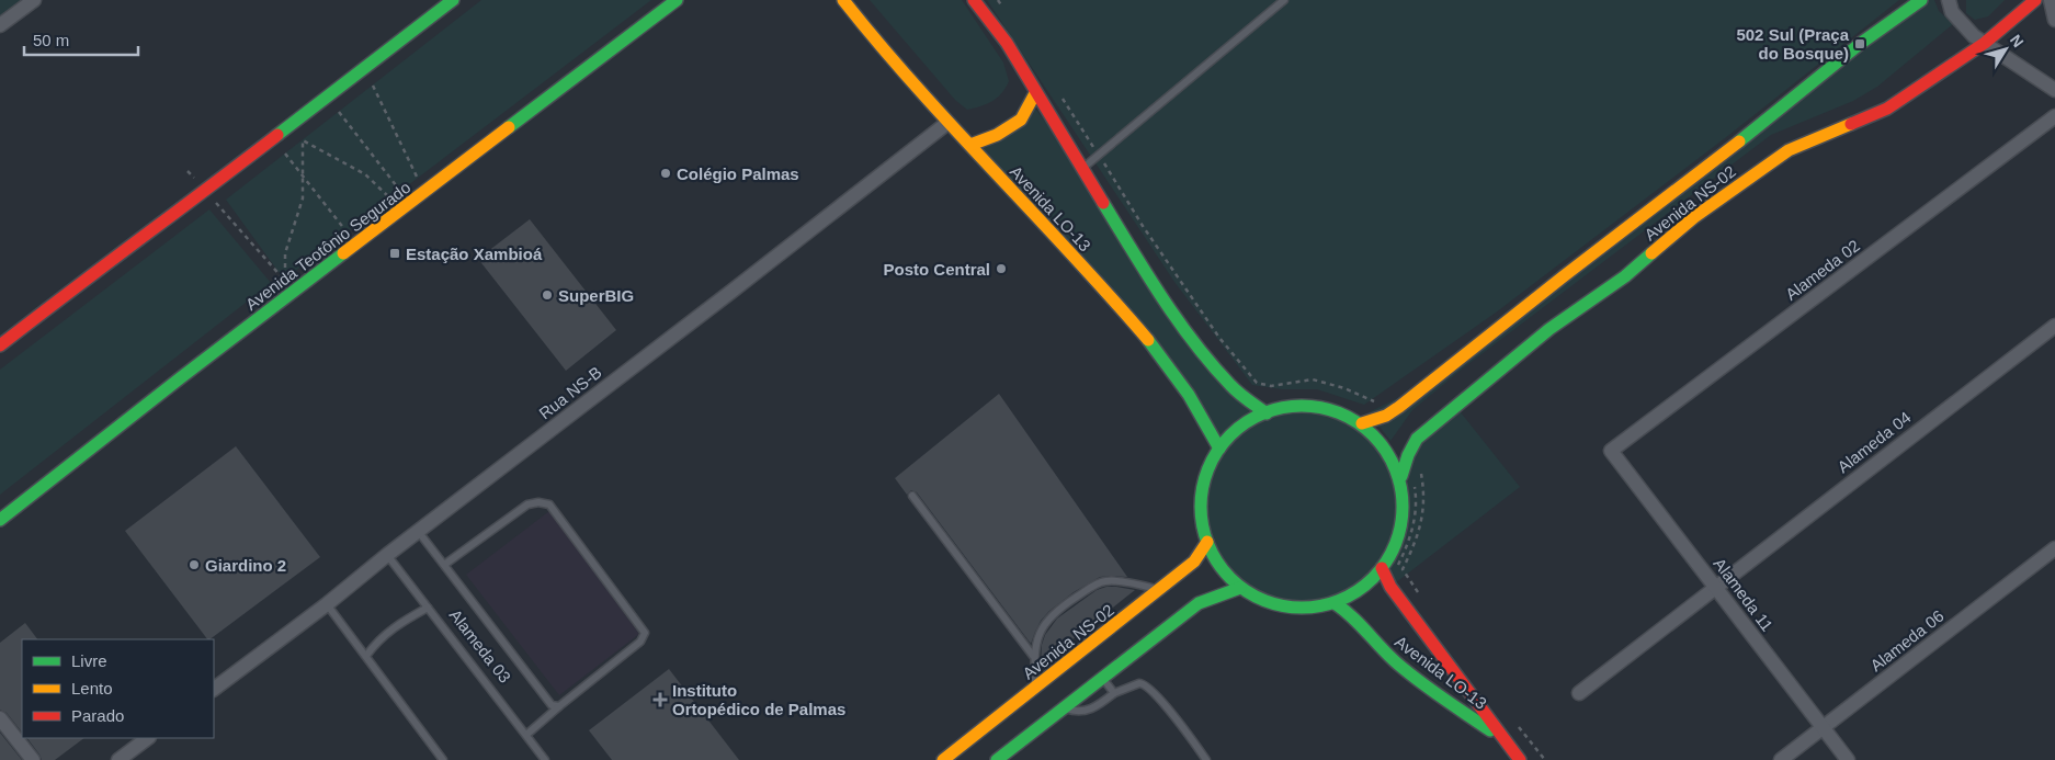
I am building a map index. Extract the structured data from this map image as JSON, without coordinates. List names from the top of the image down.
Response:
{
  "streets": {
    "street": [
      "Avenida NS-02",
      "Avenida LO-13",
      "Avenida Teotônio Segurado",
      "Alameda 02",
      "Rua NS-B",
      "Alameda 04",
      "Alameda 11",
      "Alameda 06"
    ],
    "lane": ["Alameda 03"]
  },
  "crossings": [
    ["Avenida LO-13", "Rua NS-B"],
    ["Alameda 02", "Alameda 11"],
    ["Rua NS-B", "Alameda 03"],
    ["Alameda 04", "Alameda 11"],
    ["Alameda 11", "Alameda 06"]
  ],
  "places": {
    "transit": ["502 Sul (Praça do Bosque)", "Estação Xambioá"],
    "other": [
      "Colégio Palmas",
      "Posto Central",
      "SuperBIG",
      "Giardino 2"
    ],
    "health": ["Instituto Ortopédico de Palmas"]
  },
  "legend": ["Livre", "Lento", "Parado"],
  "scale_bar": "50 m",
  "north": "top right"
}
